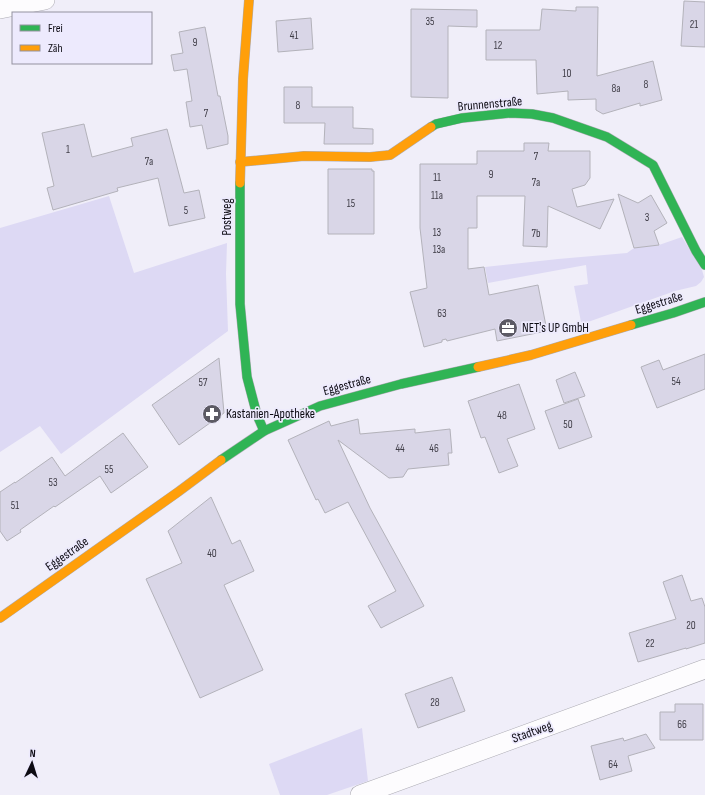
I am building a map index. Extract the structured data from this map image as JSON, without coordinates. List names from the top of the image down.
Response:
{
  "streets": {
    "street": [
      "Brunnenstraße",
      "Postweg",
      "Eggestraße",
      "Stadtweg"
    ]
  },
  "crossings": [
    ["Brunnenstraße", "Postweg"],
    ["Postweg", "Eggestraße"]
  ],
  "places": {
    "office": ["NET's UP GmbH"],
    "pharmacy": ["Kastanien-Apotheke"]
  },
  "house_numbers": [
    "35",
    "21",
    "41",
    "9",
    "12",
    "10",
    "8",
    "8a",
    "8",
    "7",
    "1",
    "7",
    "7a",
    "9",
    "11",
    "7a",
    "11a",
    "15",
    "5",
    "3",
    "13",
    "7b",
    "13a",
    "63",
    "54",
    "57",
    "48",
    "50",
    "44",
    "46",
    "55",
    "53",
    "51",
    "40",
    "20",
    "22",
    "28",
    "66",
    "64"
  ],
  "legend": ["Frei", "Zäh"],
  "north": "top"
}
